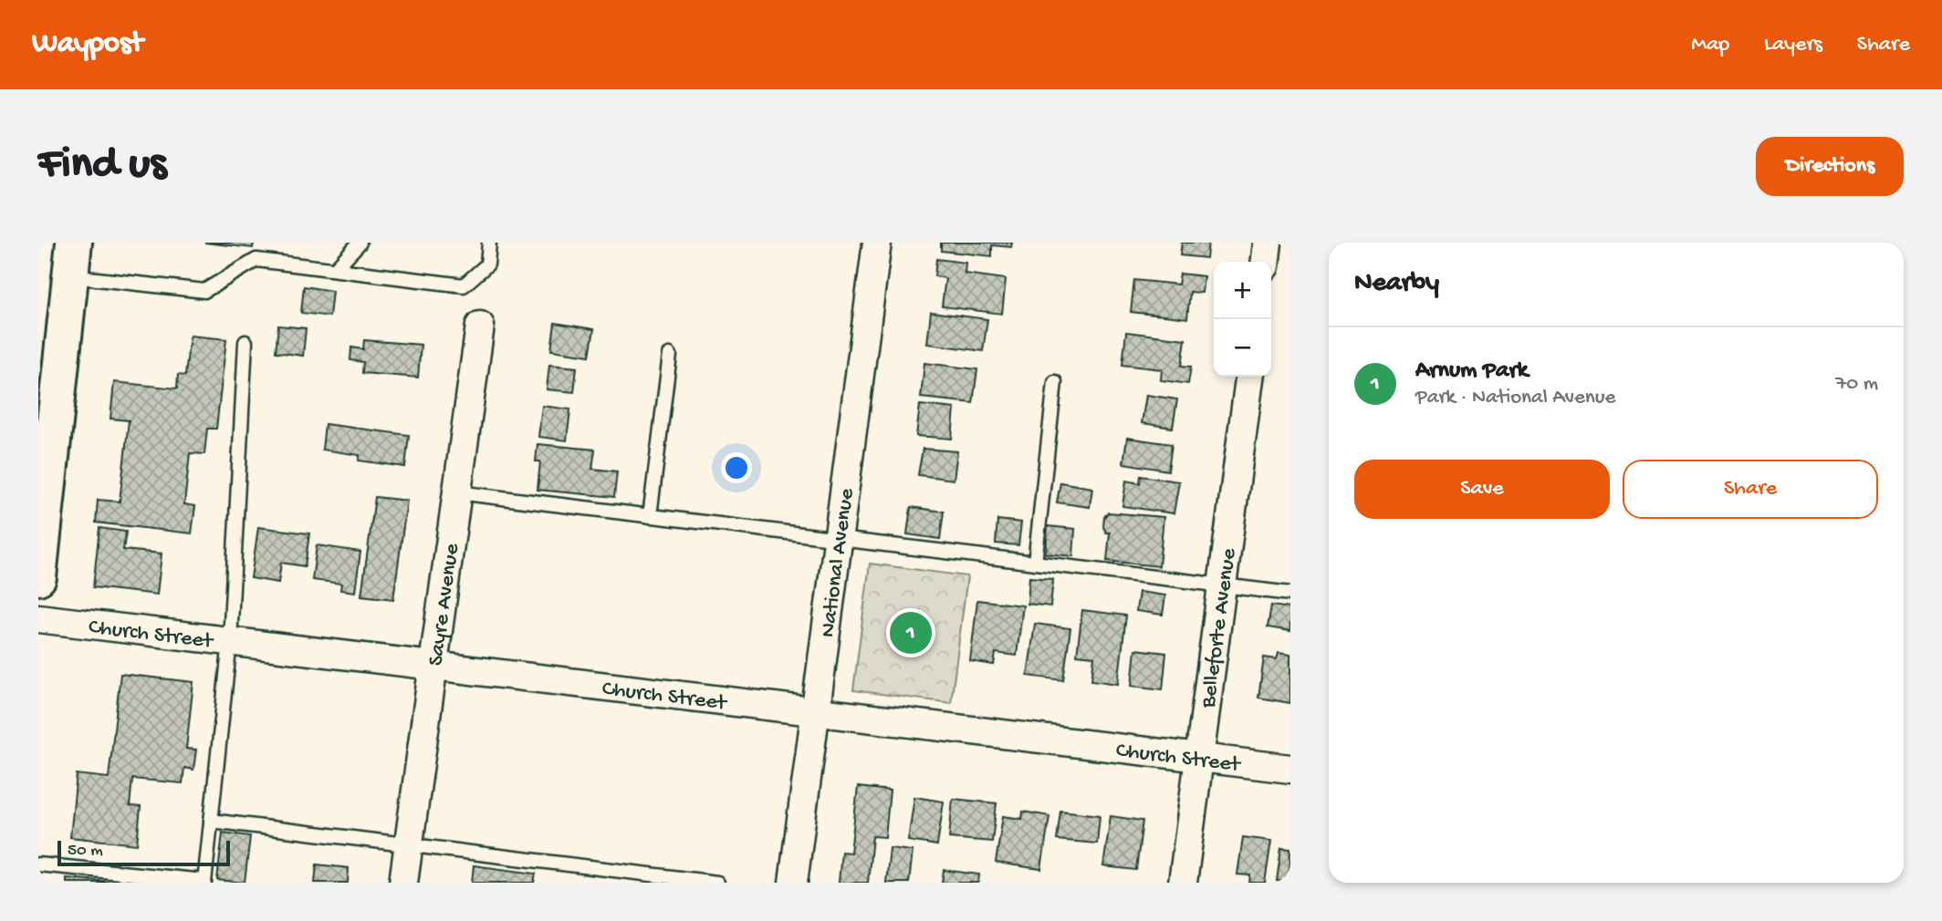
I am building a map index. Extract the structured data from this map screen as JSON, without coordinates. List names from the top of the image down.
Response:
{
  "streets": {
    "street": [
      "National Avenue",
      "Sayre Avenue",
      "Belleforte Avenue",
      "Church Street"
    ]
  },
  "crossings": [
    ["National Avenue", "Church Street"],
    ["Sayre Avenue", "Church Street"],
    ["Belleforte Avenue", "Church Street"]
  ],
  "scale_bar": "50 m",
  "page": {
    "header": "Waypost",
    "nav": ["Map", "Layers", "Share"],
    "buttons": [
      "Directions",
      ["Save", "Share"]
    ],
    "title": "Find us",
    "heading": "Nearby",
    "map_buttons": ["+", "−"],
    "list": [
      {
        "mark": "1",
        "name": "Arnum Park",
        "note": "Park · National Avenue",
        "value": "70 m"
      }
    ],
    "pins": "1",
    "scale": "50 m"
  }
}
